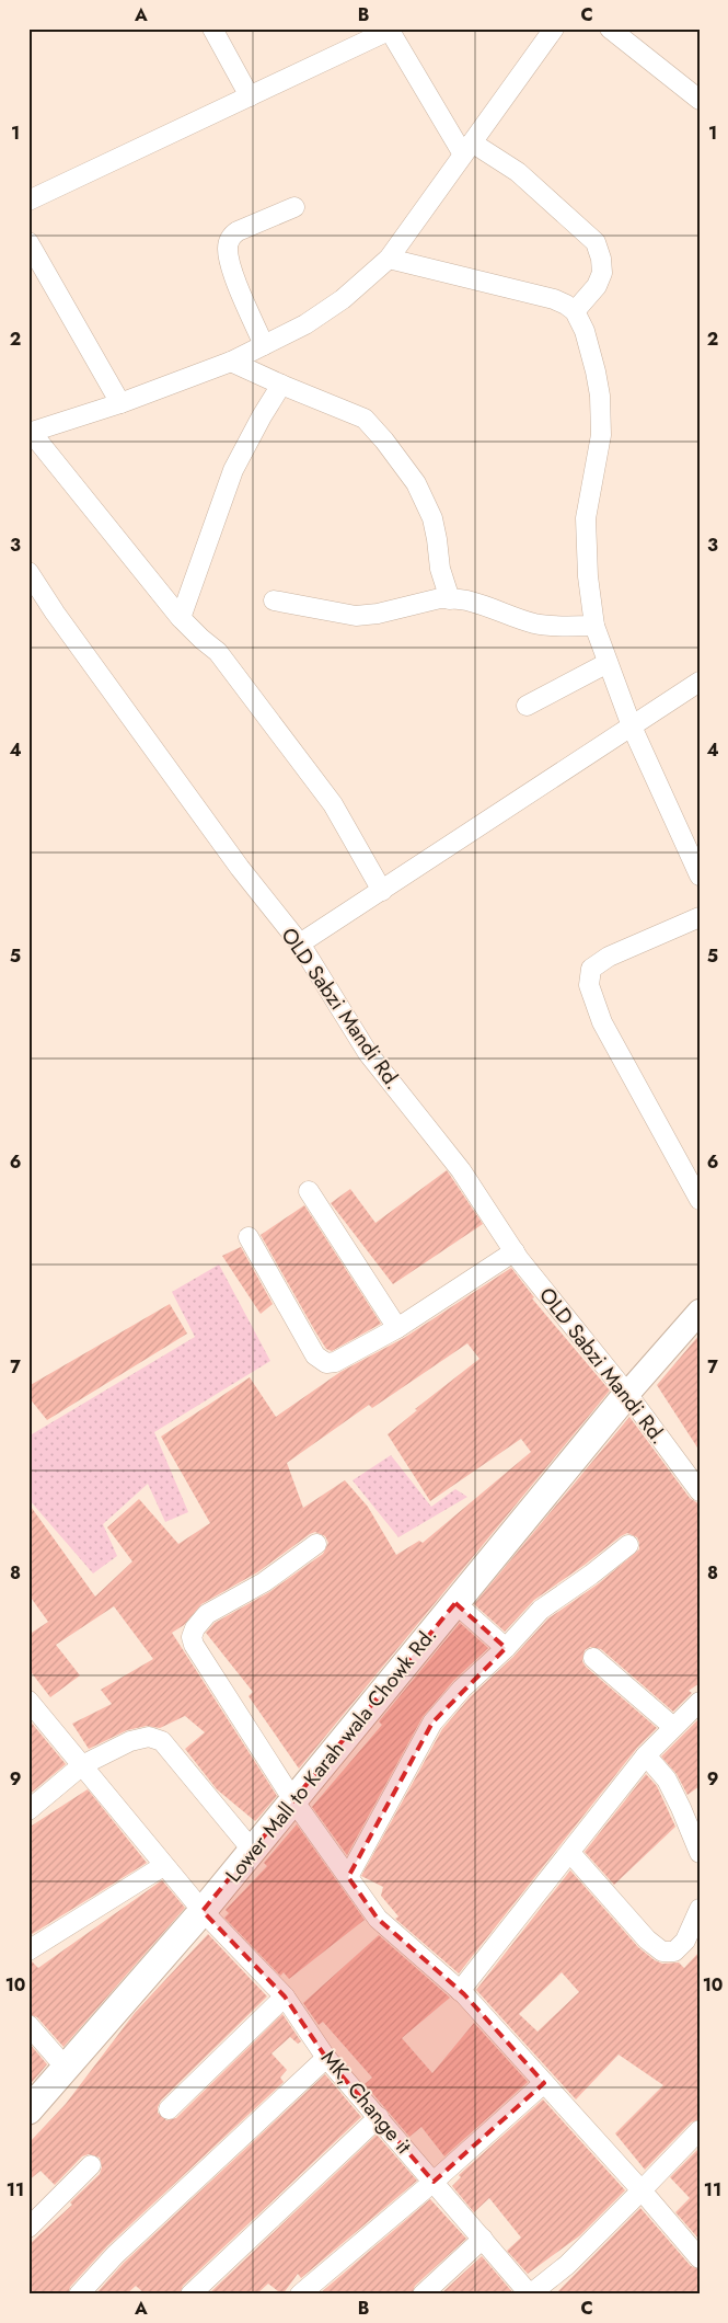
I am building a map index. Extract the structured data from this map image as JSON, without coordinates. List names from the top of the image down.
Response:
{
  "streets": {
    "main road": ["Lower Mall to Karah wala Chowk Rd."],
    "street": ["OLD Sabzi Mandi Rd.", "MK, Change it"]
  },
  "crossings": [
    ["OLD Sabzi Mandi Rd.", "Lower Mall to Karah wala Chowk Rd."],
    ["Lower Mall to Karah wala Chowk Rd.", "MK, Change it"]
  ],
  "grid": {
    "columns": ["A", "B", "C"],
    "rows": [
      "1",
      "2",
      "3",
      "4",
      "5",
      "6",
      "7",
      "8",
      "9",
      "10",
      "11"
    ]
  }
}
